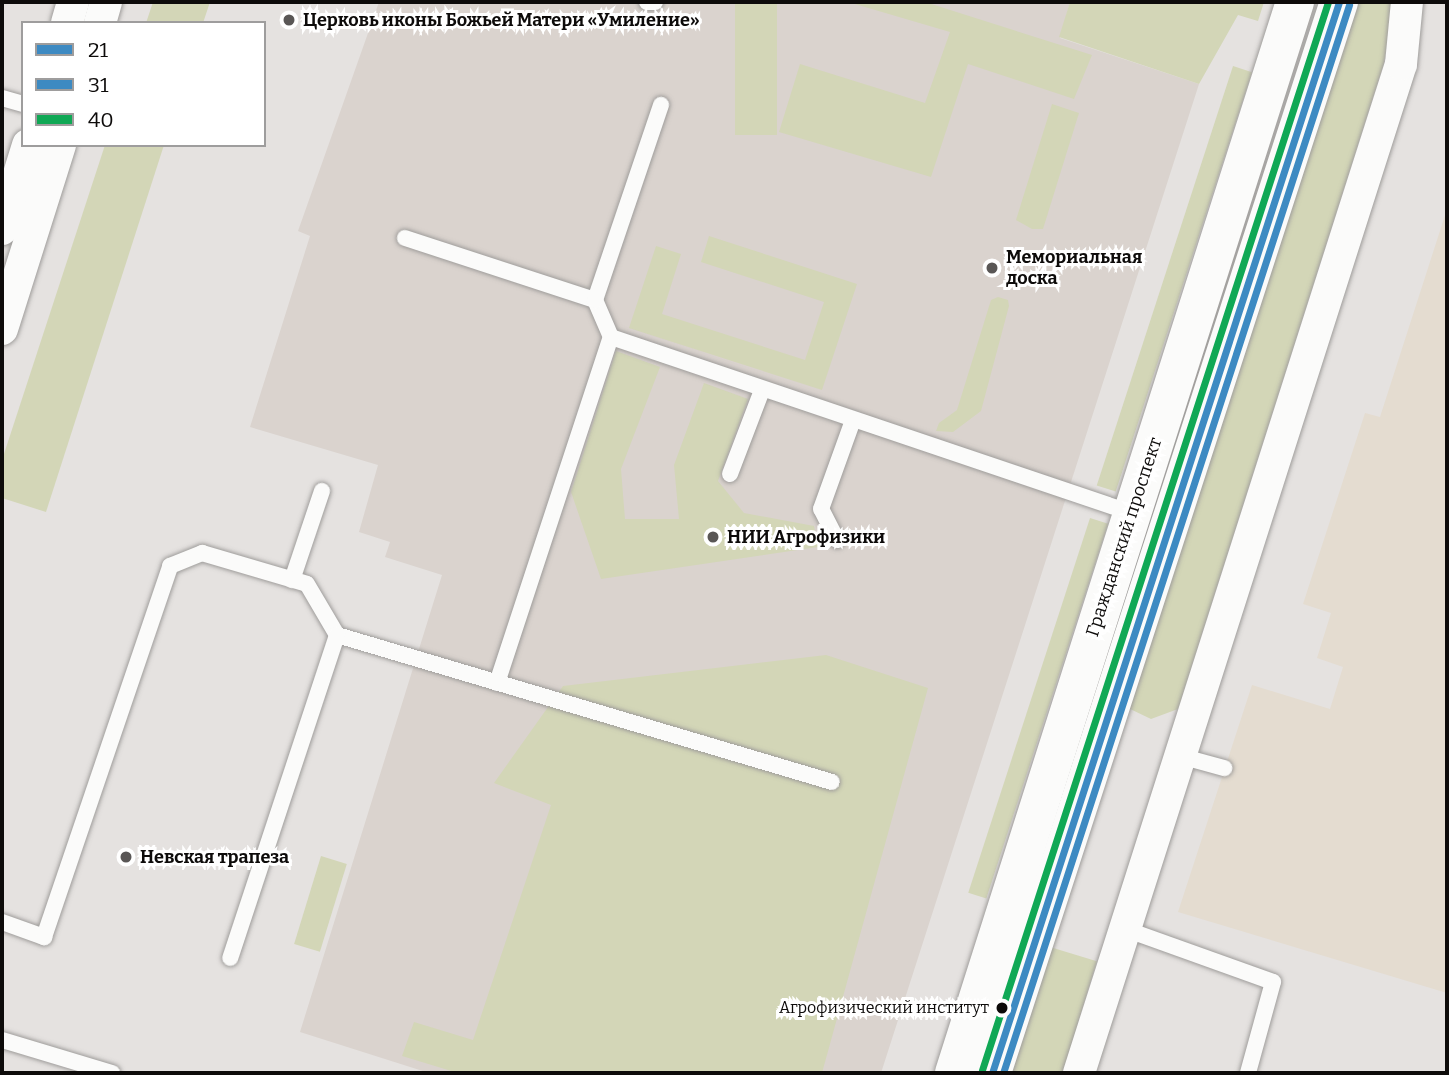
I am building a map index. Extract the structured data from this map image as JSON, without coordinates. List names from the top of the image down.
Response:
{
  "streets": {
    "main road": ["Гражданский проспект"]
  },
  "places": [
    "Церковь иконы Божьей Матери «Умиление»",
    "Мемориальная доска",
    "НИИ Агрофизики",
    "Невская трапеза",
    "Агрофизический институт"
  ],
  "lines": ["transit line 21", "transit line 40", "transit line 31"],
  "legend": ["21", "31", "40"]
}
